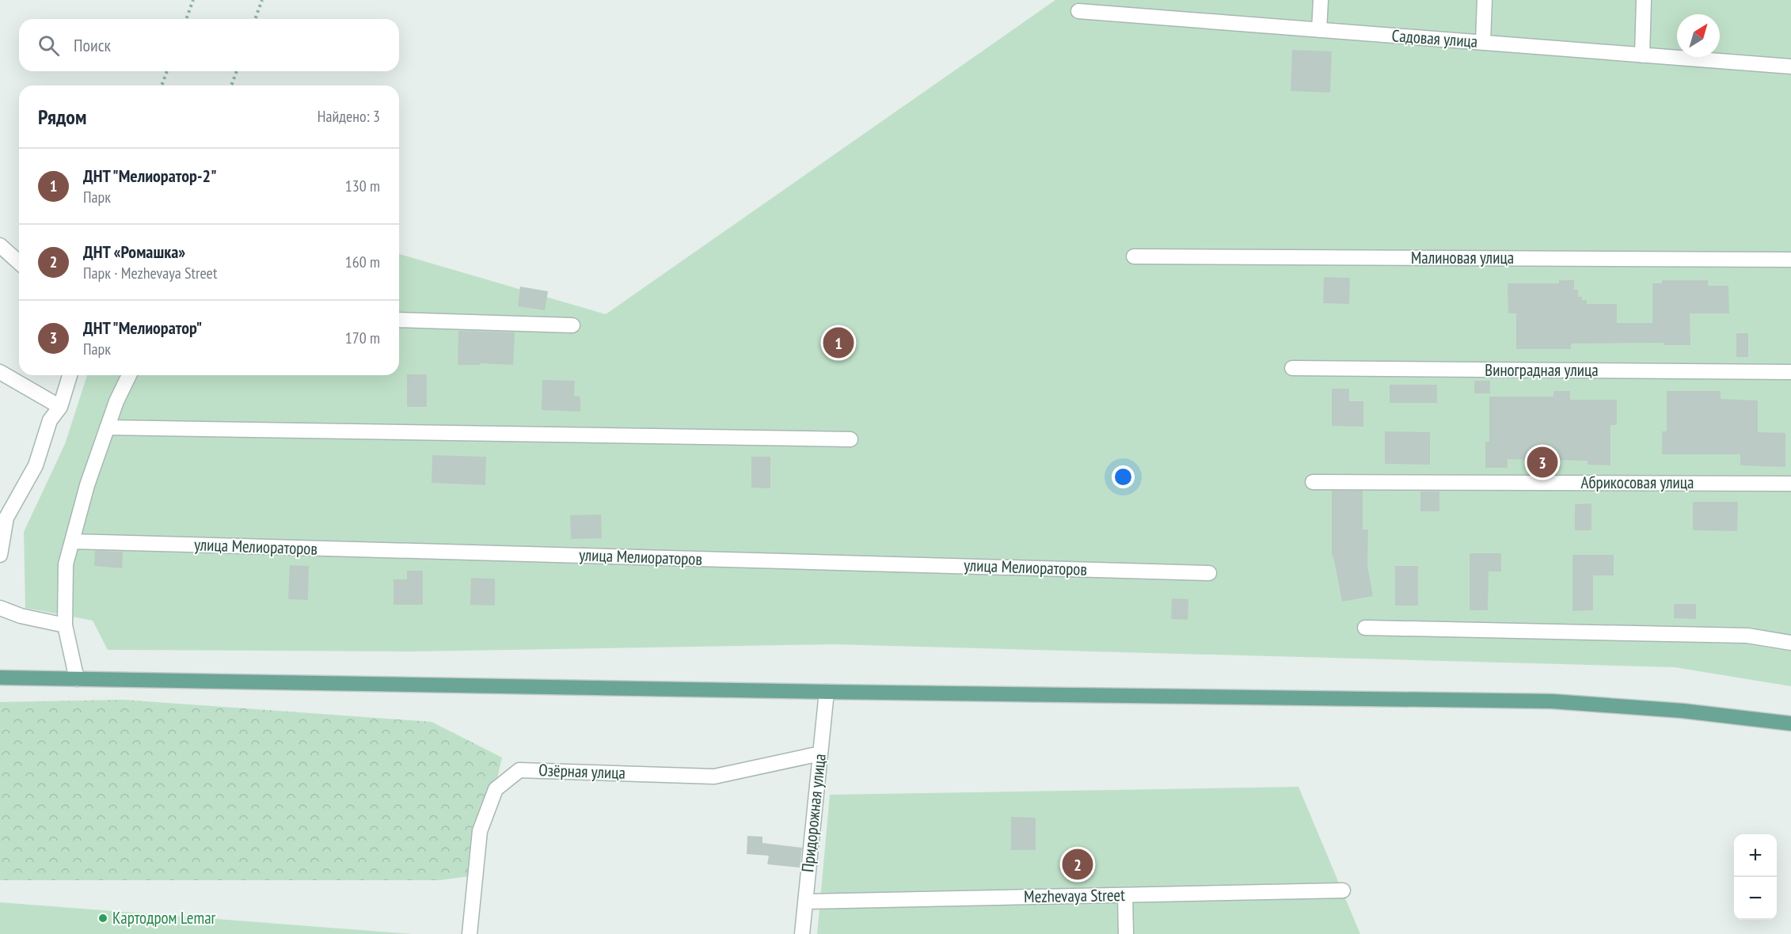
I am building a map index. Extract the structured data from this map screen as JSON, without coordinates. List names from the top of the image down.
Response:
{
  "streets": {
    "street": [
      "Садовая улица",
      "Малиновая улица",
      "Виноградная улица",
      "Абрикосовая улица",
      "улица Мелиораторов",
      "Озёрная улица",
      "Придорожная улица",
      "Mezhevaya Street"
    ]
  },
  "crossings": [
    ["Озёрная улица", "Придорожная улица"],
    ["Придорожная улица", "Mezhevaya Street"]
  ],
  "places": ["Картодром Lemar"],
  "north": "top right",
  "page": {
    "search": "Поиск",
    "heading": ["Рядом", "Найдено: 3"],
    "list": [
      {
        "mark": "1",
        "name": "ДНТ \"Мелиоратор-2\"",
        "note": "Парк",
        "value": "130 m"
      },
      {
        "mark": "2",
        "name": "ДНТ «Ромашка»",
        "note": "Парк · Mezhevaya Street",
        "value": "160 m"
      },
      {
        "mark": "3",
        "name": "ДНТ \"Мелиоратор\"",
        "note": "Парк",
        "value": "170 m"
      }
    ],
    "pins": ["1", "3", "2"],
    "map_buttons": ["+", "−"]
  }
}
